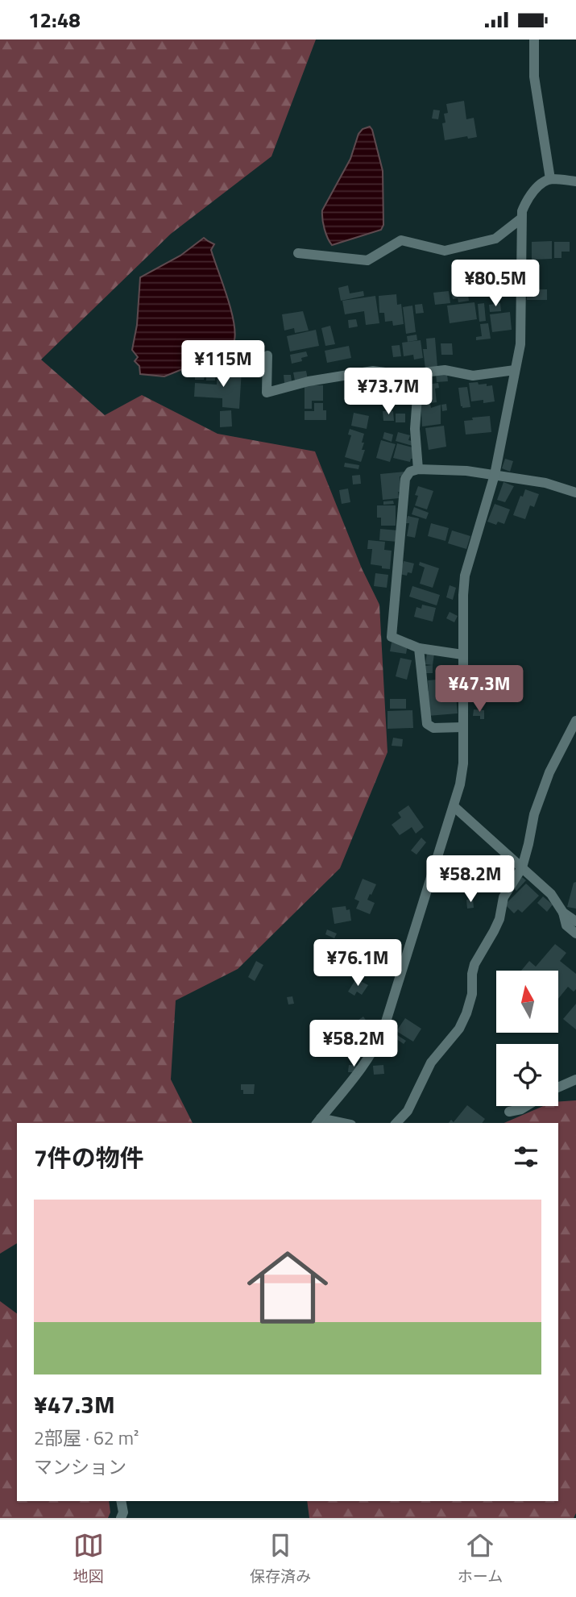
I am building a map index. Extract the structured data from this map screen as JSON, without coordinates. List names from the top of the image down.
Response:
{
  "north": "top",
  "page": {
    "status": "12:48",
    "price": [
      "¥80.5M",
      "¥115M",
      "¥73.7M",
      "¥47.3M",
      "¥58.2M",
      "¥76.1M",
      "¥58.2M"
    ],
    "heading": "7件の物件",
    "list": [
      {
        "name": "¥47.3M",
        "note": "2部屋 · 62 m² · マンション"
      }
    ],
    "tabs": ["地図", "保存済み", "ホーム"]
  }
}
